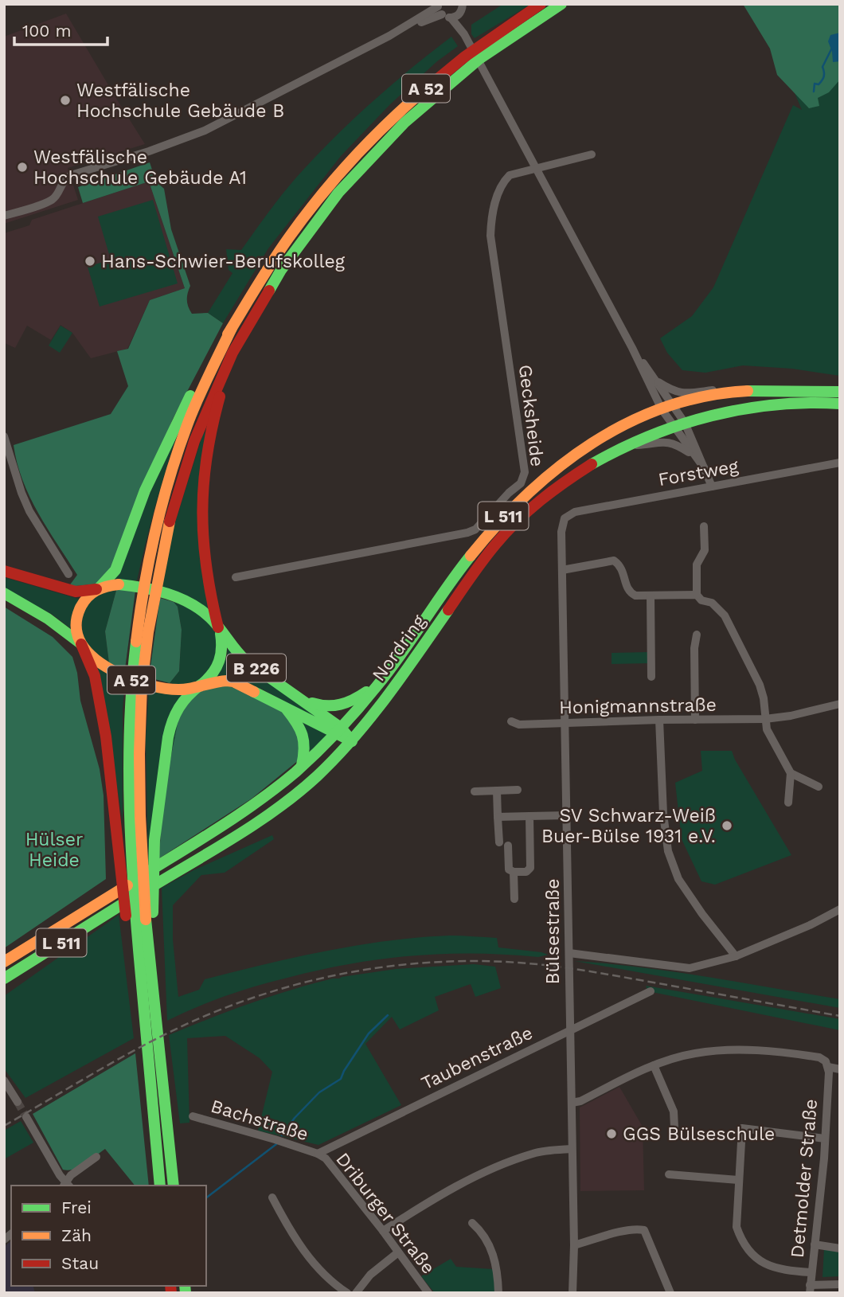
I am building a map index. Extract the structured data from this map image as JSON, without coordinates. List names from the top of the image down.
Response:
{
  "streets": {
    "main road": [
      "A 52",
      "L 511",
      "Nordring",
      "B 226"
    ],
    "street": [
      "Gecksheide",
      "Forstweg",
      "Honigmannstraße",
      "Bülsestraße",
      "Taubenstraße",
      "Bachstraße",
      "Detmolder Straße",
      "Driburger Straße"
    ]
  },
  "crossings": [
    ["Forstweg", "Bülsestraße"],
    ["Nordring", "B 226"],
    ["Honigmannstraße", "Bülsestraße"],
    ["Bülsestraße", "Taubenstraße"],
    ["Taubenstraße", "Bachstraße"],
    ["Taubenstraße", "Driburger Straße"],
    ["Bachstraße", "Driburger Straße"]
  ],
  "parks": ["Hülser Heide"],
  "places": [
    "Westfälische Hochschule Gebäude B",
    "Westfälische Hochschule Gebäude A1",
    "Hans-Schwier-Berufskolleg",
    "SV Schwarz-Weiß Buer-Bülse 1931 e.V.",
    "GGS Bülseschule"
  ],
  "legend": ["Frei", "Zäh", "Stau"],
  "scale_bar": "100 m"
}
